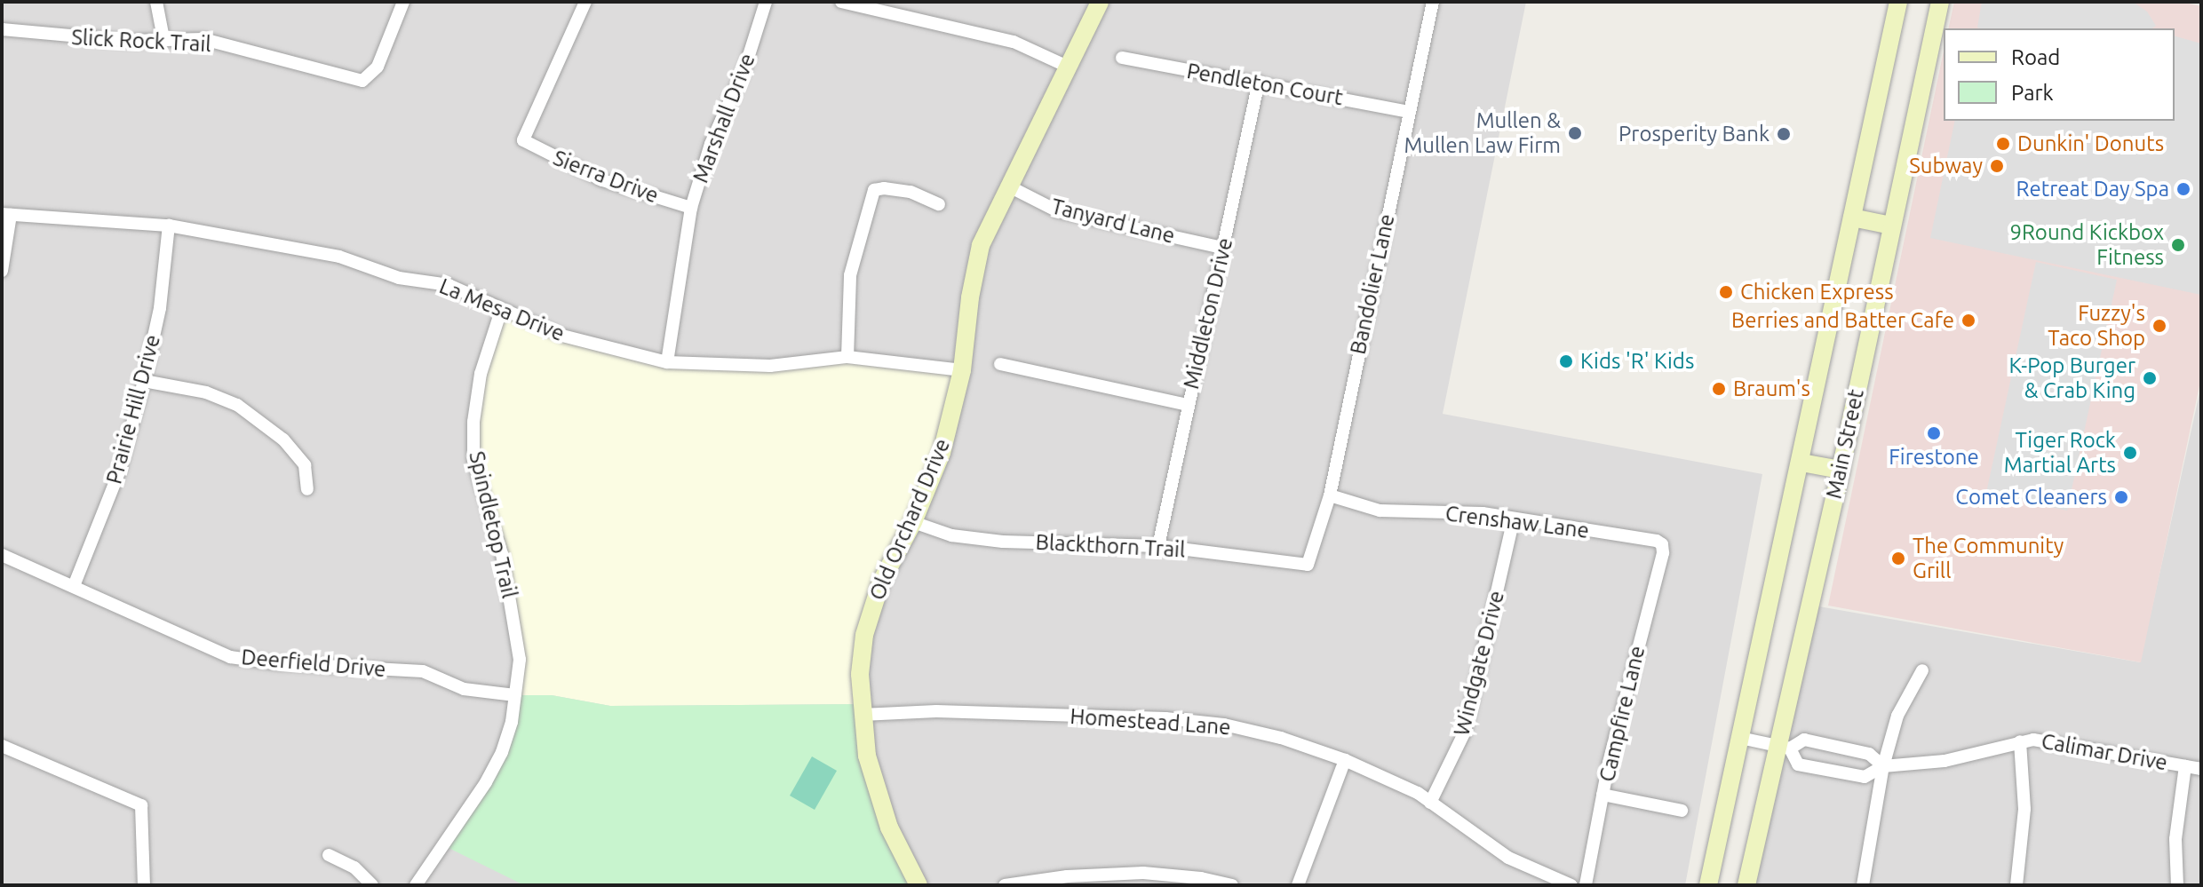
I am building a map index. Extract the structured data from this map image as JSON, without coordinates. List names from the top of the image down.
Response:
{
  "streets": {
    "main road": ["Main Street", "Old Orchard Drive"],
    "street": [
      "Slick Rock Trail",
      "Pendleton Court",
      "Marshall Drive",
      "Sierra Drive",
      "Tanyard Lane",
      "Bandolier Lane",
      "La Mesa Drive",
      "Middleton Drive",
      "Prairie Hill Drive",
      "Crenshaw Lane",
      "Spindletop Trail",
      "Blackthorn Trail",
      "Deerfield Drive",
      "Windgate Drive",
      "Campfire Lane",
      "Homestead Lane",
      "Calimar Drive"
    ]
  },
  "crossings": [
    ["Pendleton Court", "Bandolier Lane"],
    ["Pendleton Court", "Middleton Drive"],
    ["Marshall Drive", "Sierra Drive"],
    ["Marshall Drive", "La Mesa Drive"],
    ["Tanyard Lane", "Middleton Drive"],
    ["Tanyard Lane", "Old Orchard Drive"],
    ["Bandolier Lane", "Crenshaw Lane"],
    ["Bandolier Lane", "Blackthorn Trail"],
    ["La Mesa Drive", "Prairie Hill Drive"],
    ["La Mesa Drive", "Old Orchard Drive"],
    ["La Mesa Drive", "Spindletop Trail"],
    ["Middleton Drive", "Blackthorn Trail"],
    ["Prairie Hill Drive", "Deerfield Drive"],
    ["Main Street", "Calimar Drive"],
    ["Old Orchard Drive", "Blackthorn Trail"],
    ["Old Orchard Drive", "Homestead Lane"],
    ["Crenshaw Lane", "Windgate Drive"],
    ["Crenshaw Lane", "Campfire Lane"],
    ["Spindletop Trail", "Deerfield Drive"],
    ["Windgate Drive", "Homestead Lane"]
  ],
  "places": [
    "Mullen & Mullen Law Firm",
    "Prosperity Bank",
    "Dunkin' Donuts",
    "Subway",
    "Retreat Day Spa",
    "9Round Kickbox Fitness",
    "Chicken Express",
    "Berries and Batter Cafe",
    "Fuzzy's Taco Shop",
    "Kids 'R' Kids",
    "K-Pop Burger & Crab King",
    "Braum's",
    "Firestone",
    "Tiger Rock Martial Arts",
    "Comet Cleaners",
    "The Community Grill"
  ],
  "legend": ["Road", "Park"]
}
